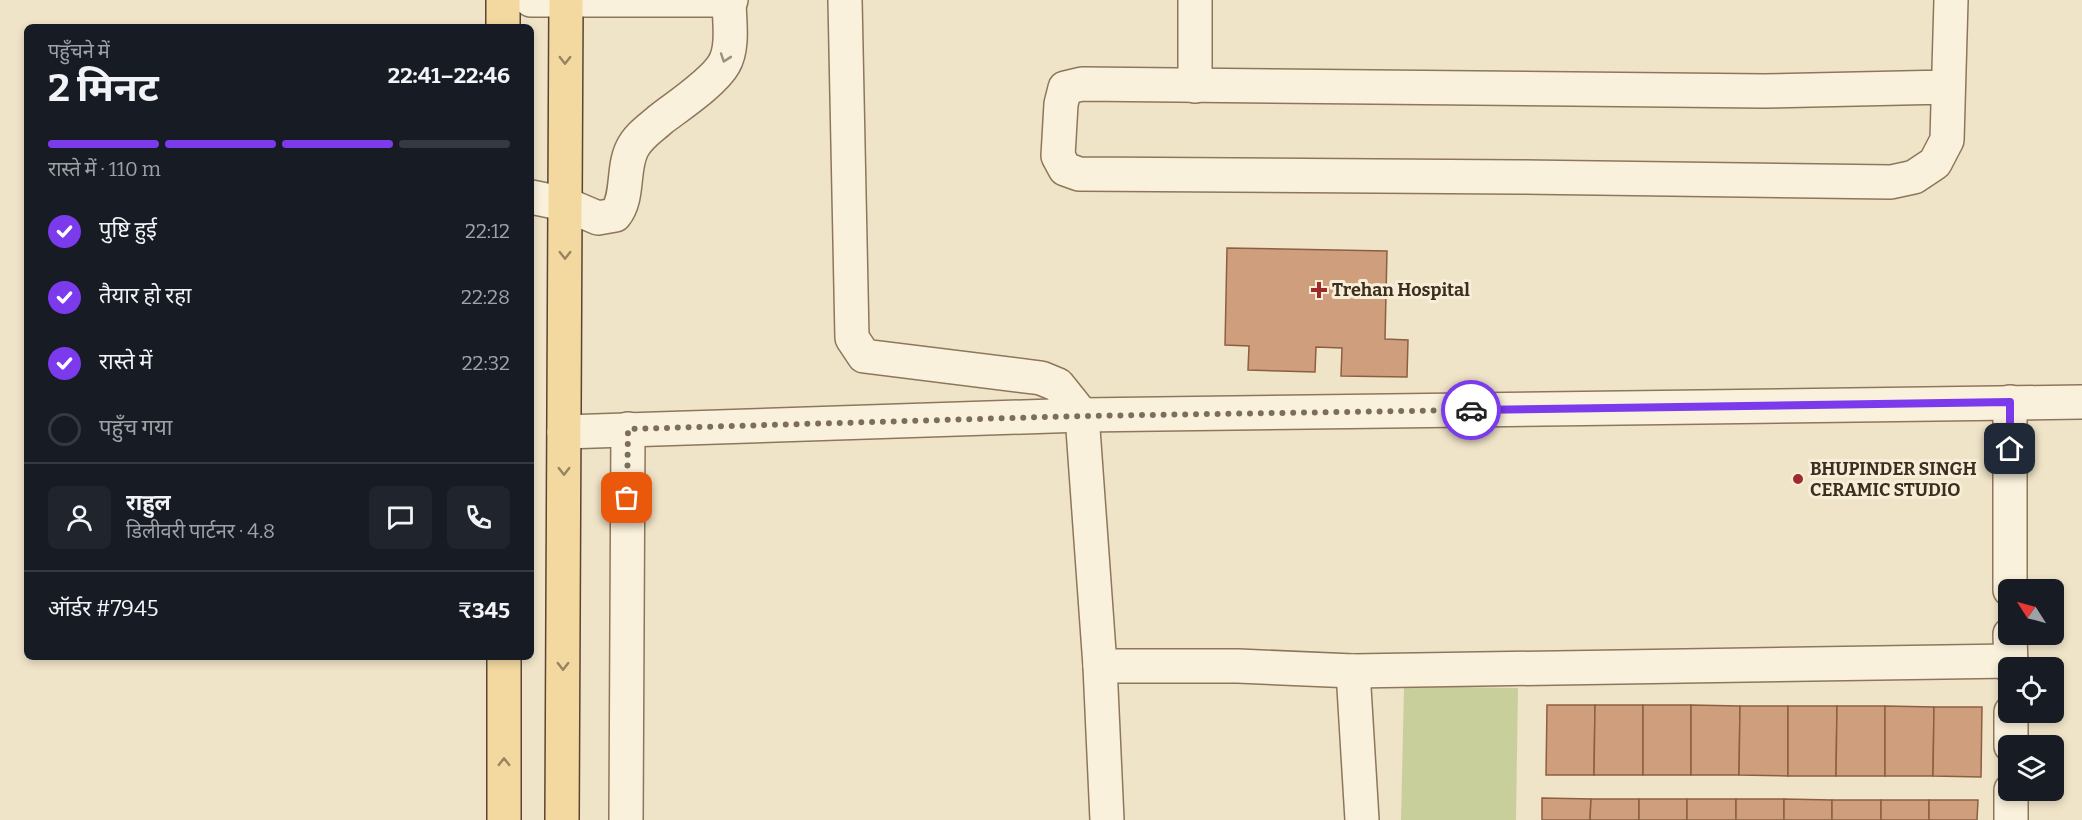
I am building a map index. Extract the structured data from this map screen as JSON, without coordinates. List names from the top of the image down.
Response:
{
  "places": {
    "health": ["Trehan Hospital"],
    "other": ["BHUPINDER SINGH CERAMIC STUDIO"]
  },
  "north": "top left",
  "page": {
    "heading": ["2 मिनट", "पहुँचने में", "22:41–22:46"],
    "panel": [
      "राहुल",
      "डिलीवरी पार्टनर · 4.8",
      "ऑर्डर #7945",
      "₹345"
    ],
    "bar": "रास्ते में · 110 m",
    "list": [
      ["पुष्टि हुई", "22:12"],
      ["तैयार हो रहा", "22:28"],
      ["रास्ते में", "22:32"],
      "पहुँच गया"
    ]
  }
}
